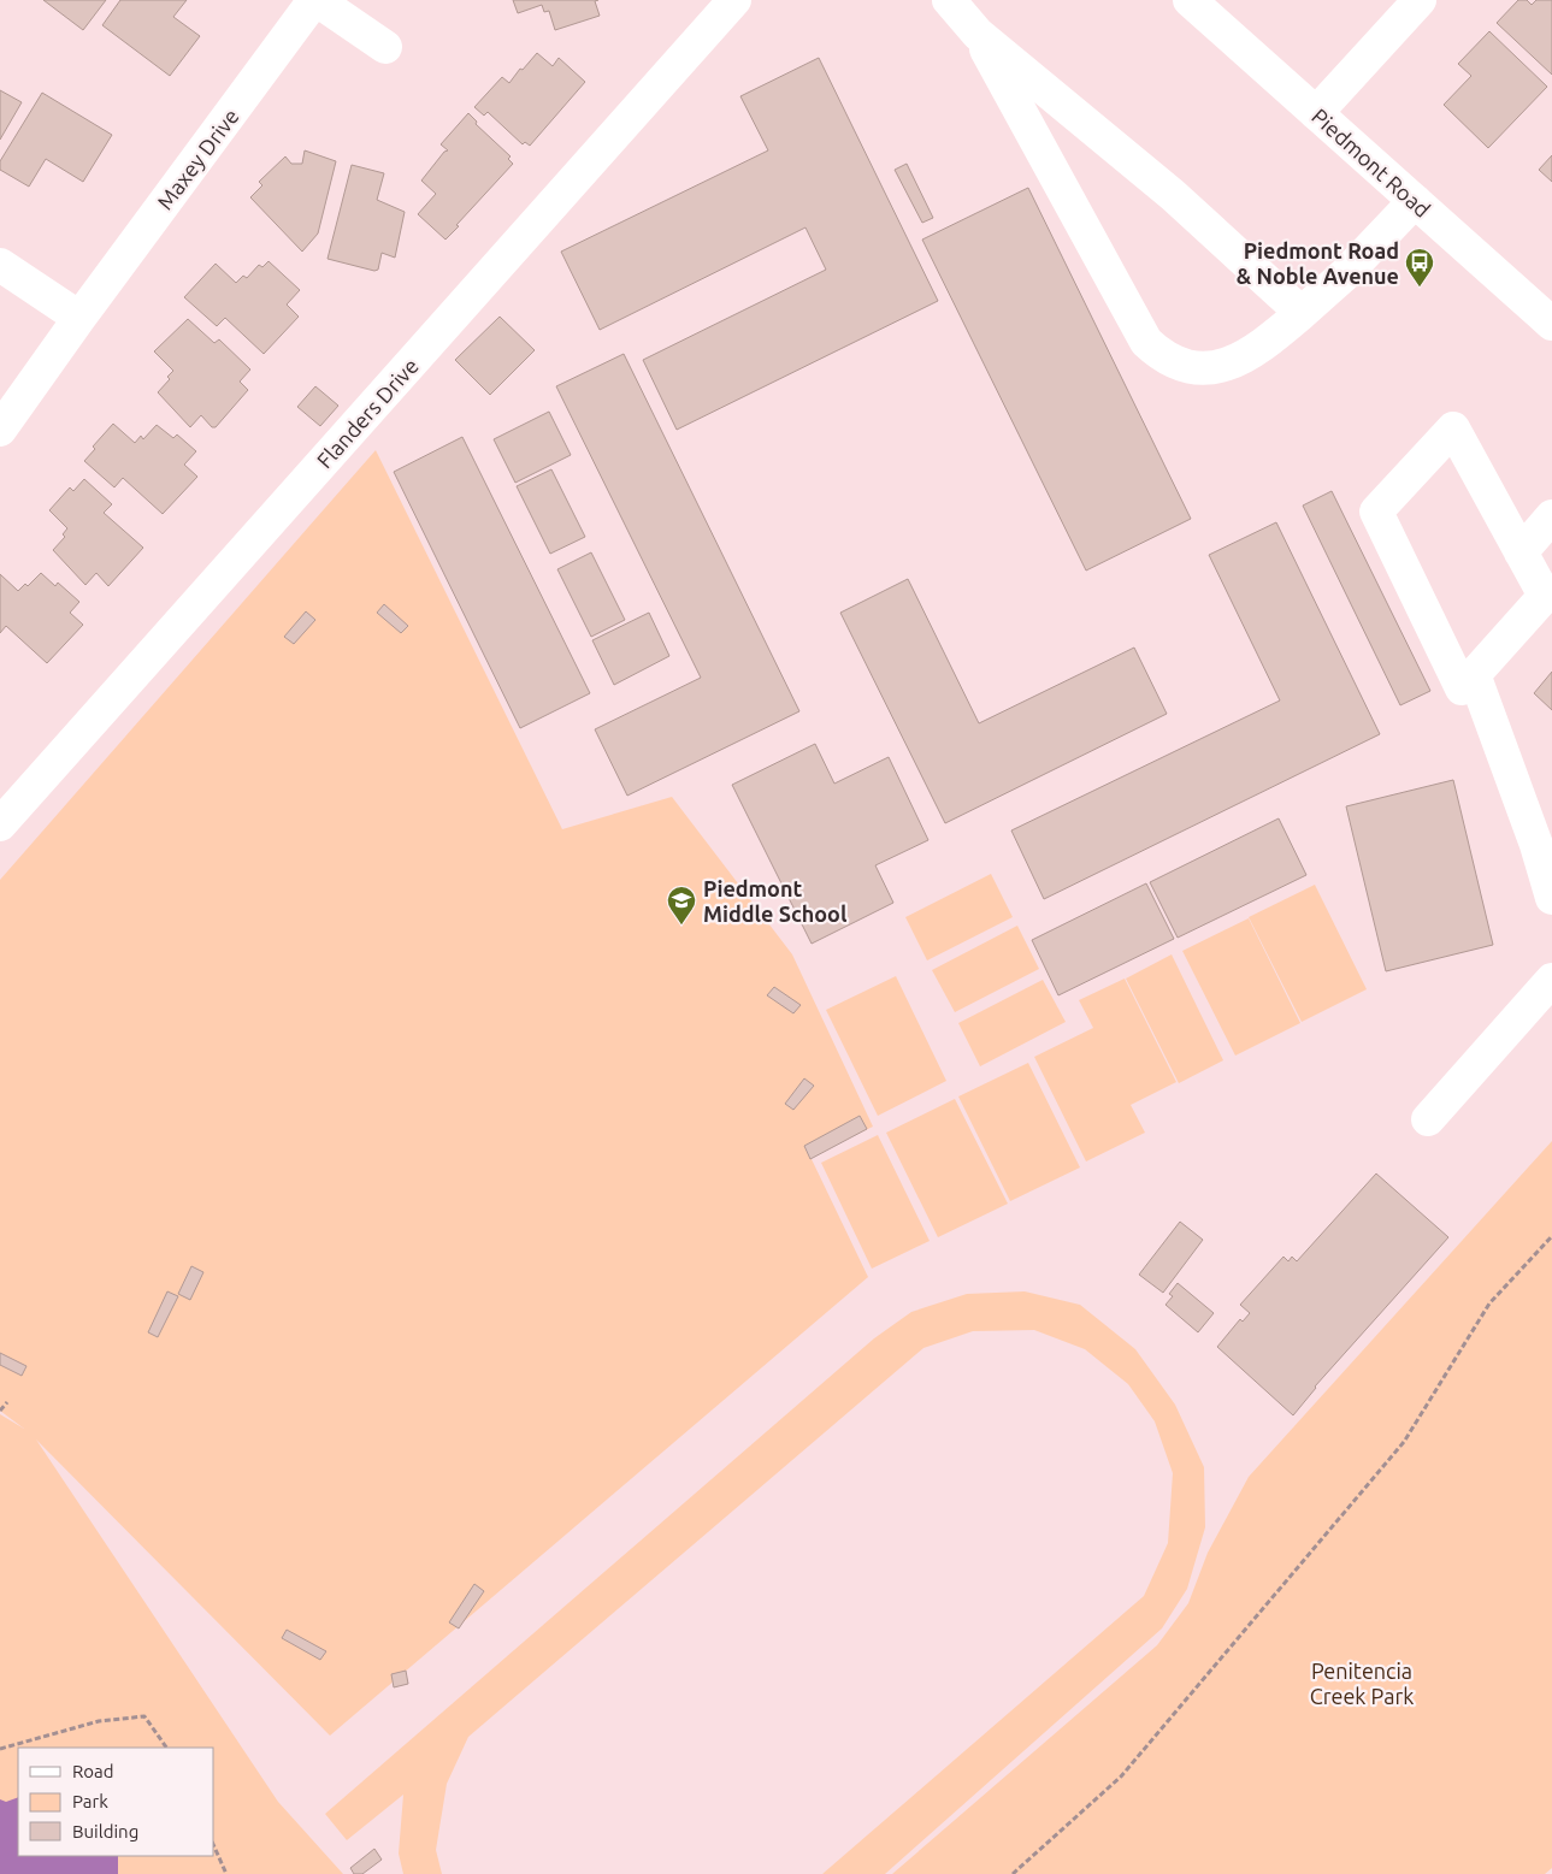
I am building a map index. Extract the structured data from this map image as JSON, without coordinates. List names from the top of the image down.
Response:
{
  "streets": {
    "street": ["Maxey Drive", "Piedmont Road", "Flanders Drive"]
  },
  "parks": ["Penitencia Creek Park"],
  "places": {
    "bus stop": ["Piedmont Road & Noble Avenue"],
    "school or university": ["Piedmont Middle School"]
  },
  "legend": ["Road", "Park", "Building"]
}
